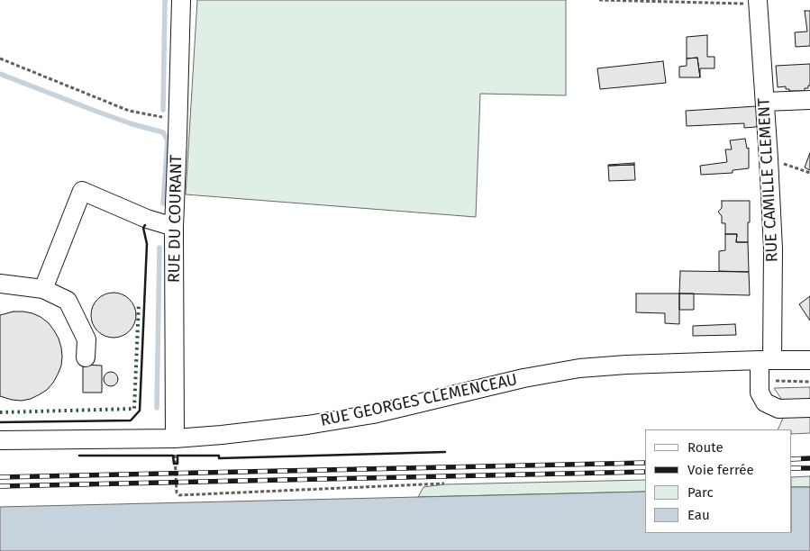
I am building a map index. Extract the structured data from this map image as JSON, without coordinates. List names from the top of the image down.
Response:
{
  "streets": {
    "street": ["RUE CAMILLE CLEMENT", "RUE DU COURANT", "RUE GEORGES CLEMENCEAU"]
  },
  "crossings": [
    ["RUE CAMILLE CLEMENT", "RUE GEORGES CLEMENCEAU"],
    ["RUE DU COURANT", "RUE GEORGES CLEMENCEAU"]
  ],
  "legend": [
    "Route",
    "Voie ferrée",
    "Parc",
    "Eau"
  ]
}
